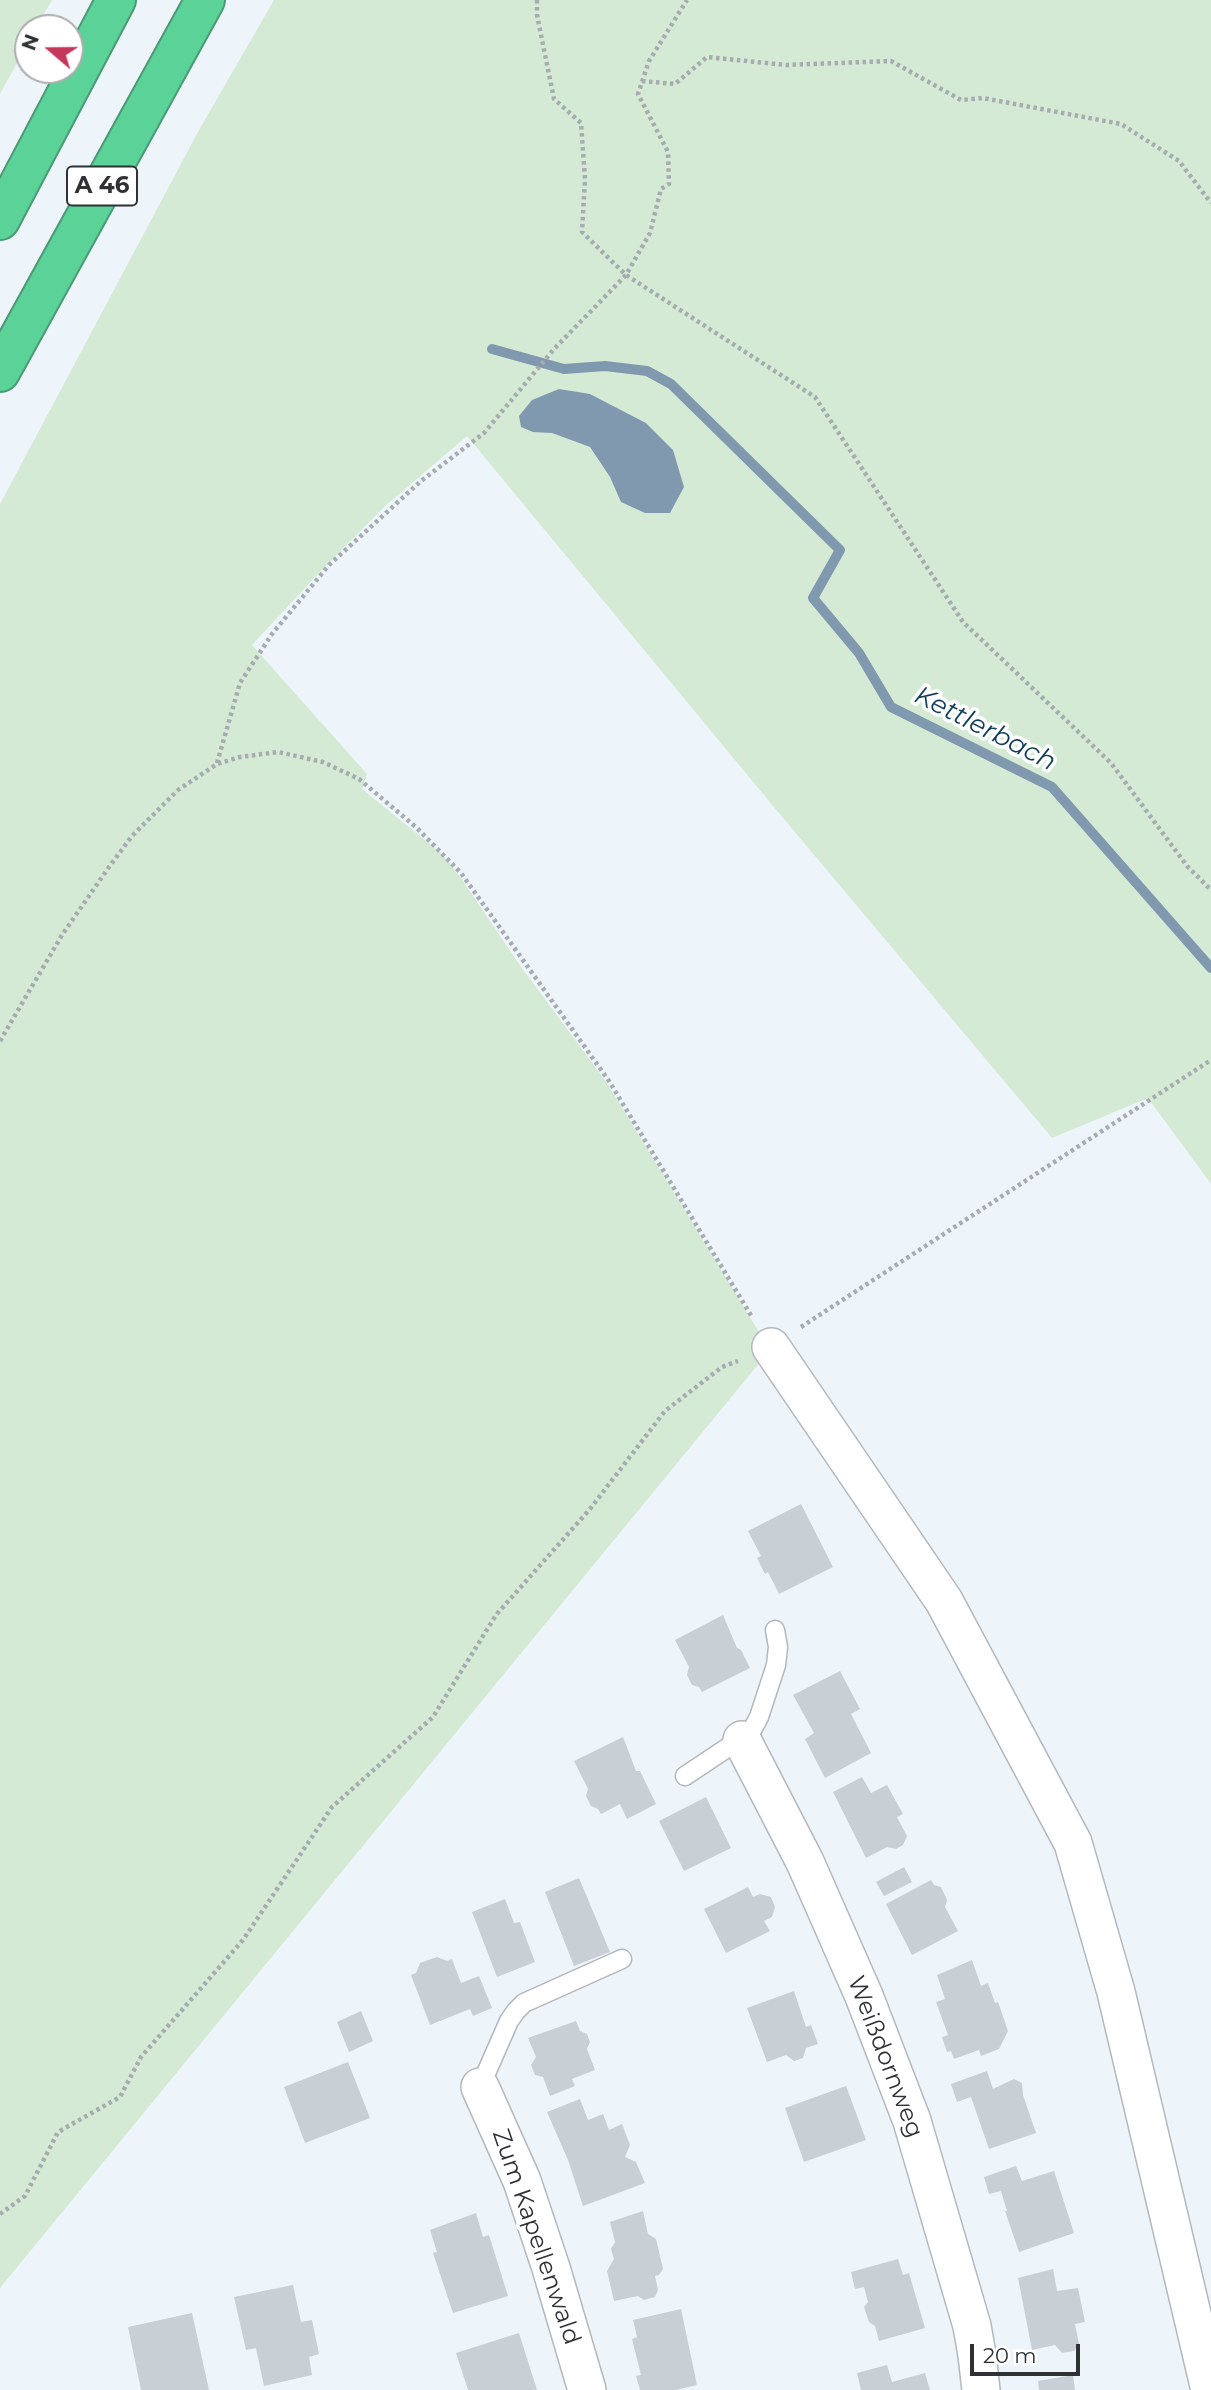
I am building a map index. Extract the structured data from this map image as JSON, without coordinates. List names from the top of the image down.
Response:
{
  "streets": {
    "highway": ["A 46"],
    "street": ["Weißdornweg", "Zum Kapellenwald"]
  },
  "water": ["Kettlerbach"],
  "scale_bar": "20 m",
  "north": "left"
}
